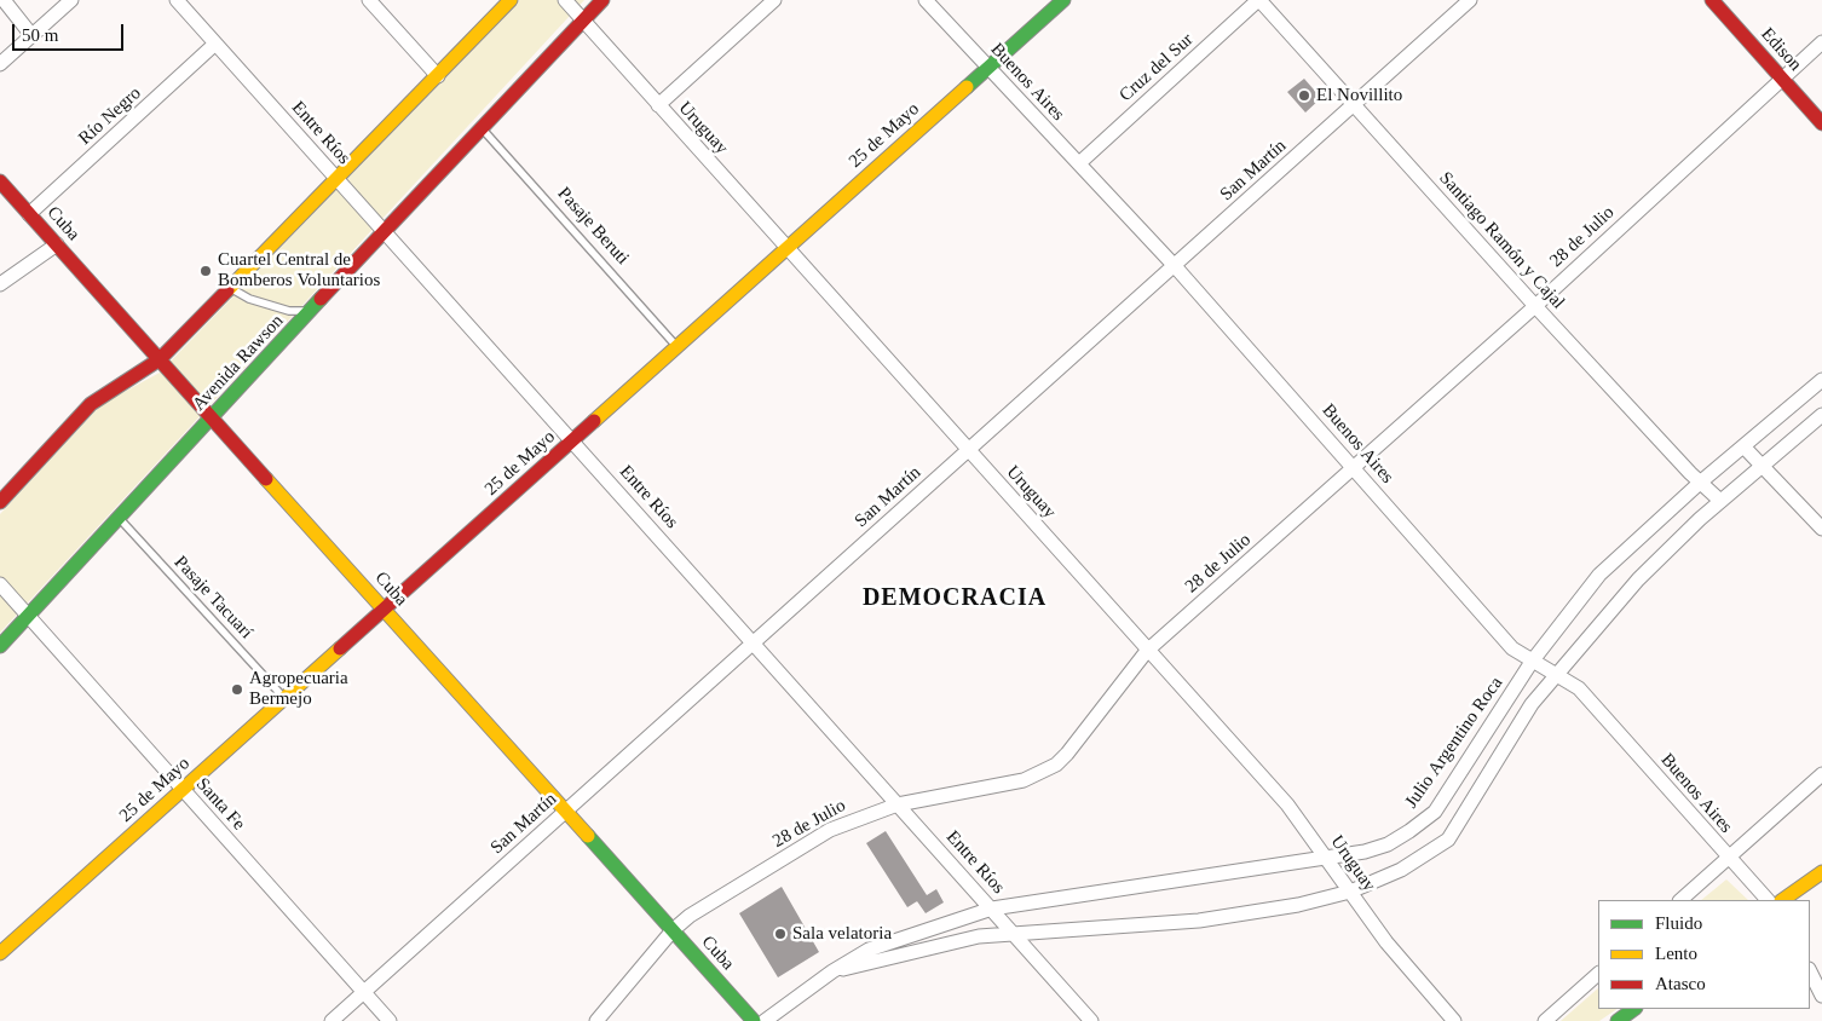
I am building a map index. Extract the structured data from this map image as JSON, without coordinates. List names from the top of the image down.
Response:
{
  "streets": {
    "street": [
      "Edison",
      "Cruz del Sur",
      "Buenos Aires",
      "Río Negro",
      "Uruguay",
      "Entre Ríos",
      "25 de Mayo",
      "San Martín",
      "Cuba",
      "28 de Julio",
      "Santiago Ramón y Cajal",
      "Avenida Rawson",
      "Julio Argentino Roca",
      "Santa Fe"
    ],
    "lane": ["Pasaje Beruti", "Pasaje Tacuarí"]
  },
  "crossings": [
    ["Edison", "28 de Julio"],
    ["Cruz del Sur", "Buenos Aires"],
    ["Cruz del Sur", "Santiago Ramón y Cajal"],
    ["Buenos Aires", "25 de Mayo"],
    ["Buenos Aires", "San Martín"],
    ["Buenos Aires", "28 de Julio"],
    ["Buenos Aires", "Julio Argentino Roca"],
    ["Río Negro", "Entre Ríos"],
    ["Río Negro", "Cuba"],
    ["Uruguay", "25 de Mayo"],
    ["Uruguay", "San Martín"],
    ["Uruguay", "28 de Julio"],
    ["Uruguay", "Avenida Rawson"],
    ["Uruguay", "Julio Argentino Roca"],
    ["Entre Ríos", "25 de Mayo"],
    ["Entre Ríos", "San Martín"],
    ["Entre Ríos", "28 de Julio"],
    ["Entre Ríos", "Avenida Rawson"],
    ["Entre Ríos", "Julio Argentino Roca"],
    ["25 de Mayo", "Cuba"],
    ["25 de Mayo", "Pasaje Beruti"],
    ["25 de Mayo", "Pasaje Tacuarí"],
    ["25 de Mayo", "Santa Fe"],
    ["San Martín", "Cuba"],
    ["San Martín", "Santiago Ramón y Cajal"],
    ["San Martín", "Santa Fe"],
    ["Cuba", "28 de Julio"],
    ["Cuba", "Avenida Rawson"],
    ["Pasaje Beruti", "Avenida Rawson"],
    ["28 de Julio", "Santiago Ramón y Cajal"],
    ["Santiago Ramón y Cajal", "Julio Argentino Roca"],
    ["Avenida Rawson", "Pasaje Tacuarí"],
    ["Avenida Rawson", "Santa Fe"]
  ],
  "districts": ["DEMOCRACIA"],
  "places": [
    "El Novillito",
    "Cuartel Central de Bomberos Voluntarios",
    "Agropecuaria Bermejo",
    "Sala velatoria"
  ],
  "legend": ["Fluido", "Lento", "Atasco"],
  "scale_bar": "50 m"
}
